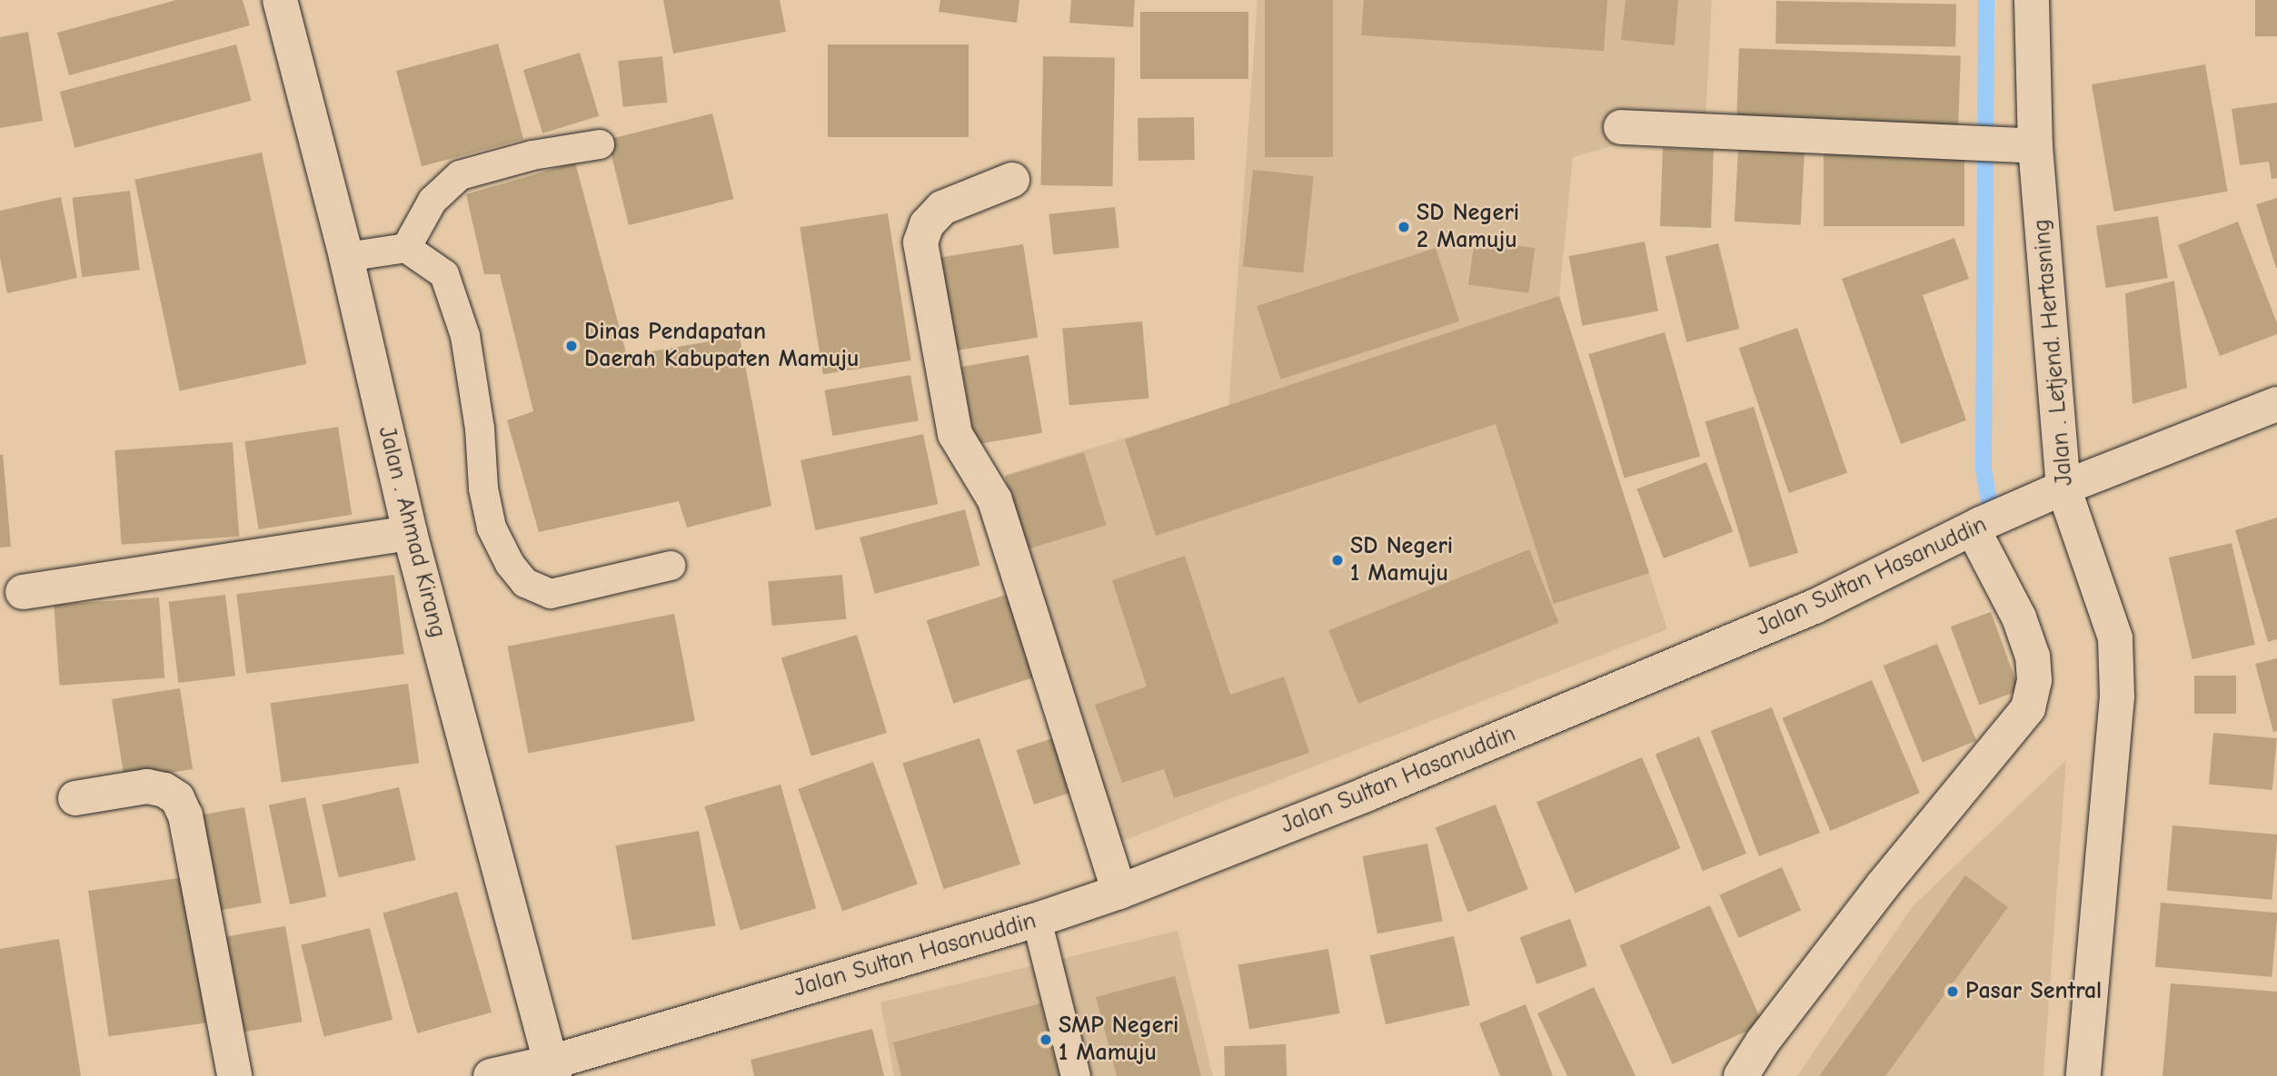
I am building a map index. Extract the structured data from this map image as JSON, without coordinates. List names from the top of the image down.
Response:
{
  "streets": {
    "street": ["Jalan . Letjend. Hertasning", "Jalan . Ahmad Kirang", "Jalan Sultan Hasanuddin"]
  },
  "crossings": [
    ["Jalan . Letjend. Hertasning", "Jalan Sultan Hasanuddin"],
    ["Jalan . Ahmad Kirang", "Jalan Sultan Hasanuddin"]
  ],
  "places": [
    "SD Negeri 2 Mamuju",
    "Dinas Pendapatan Daerah Kabupaten Mamuju",
    "SD Negeri 1 Mamuju",
    "Pasar Sentral",
    "SMP Negeri 1 Mamuju"
  ]
}
